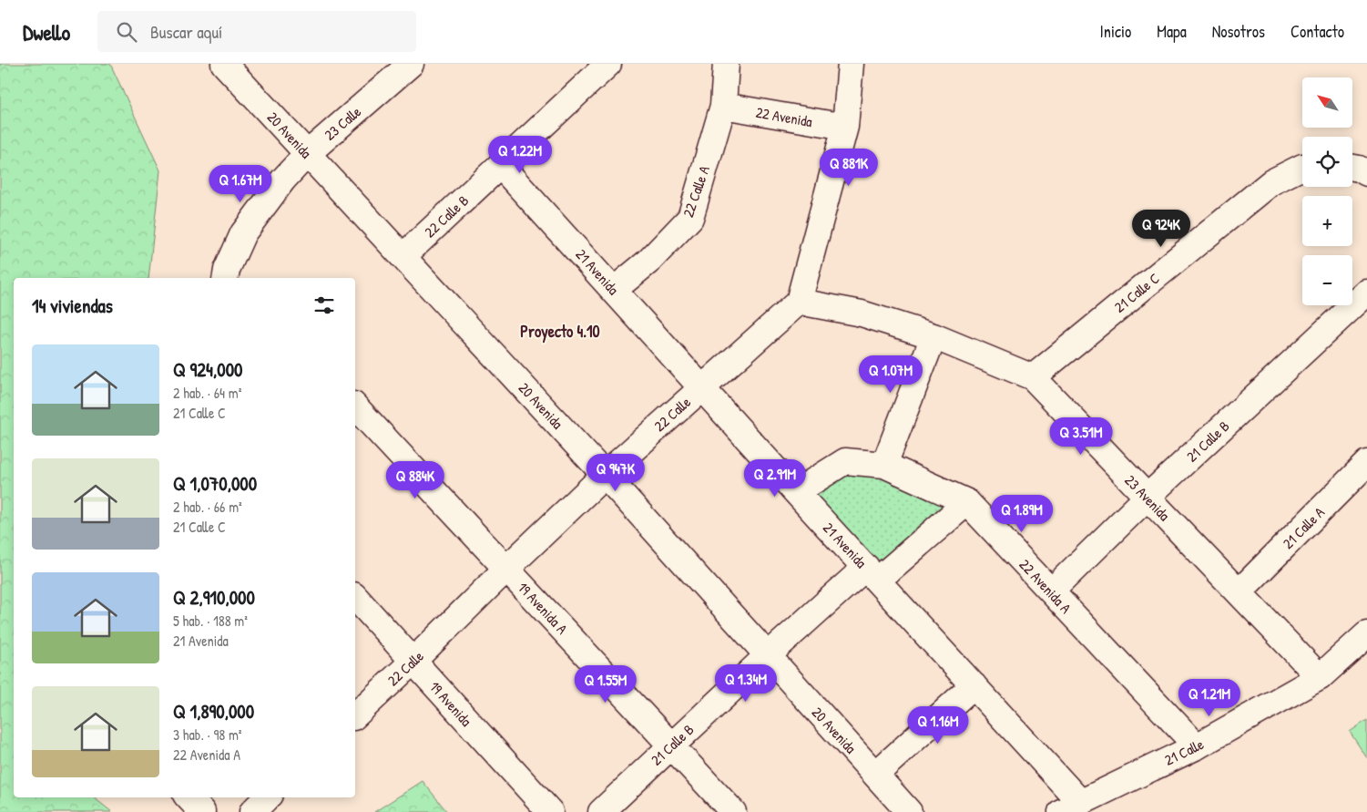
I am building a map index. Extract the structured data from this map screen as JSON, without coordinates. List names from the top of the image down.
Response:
{
  "streets": {
    "street": [
      "22 Avenida",
      "23 Calle",
      "20 Avenida",
      "22 Calle A",
      "22 Calle B",
      "21 Avenida",
      "21 Calle C",
      "22 Calle",
      "21 Calle B",
      "23 Avenida",
      "21 Calle A",
      "22 Avenida A",
      "19 Avenida A",
      "19 Avenida",
      "21 Calle"
    ]
  },
  "crossings": [
    ["22 Avenida", "22 Calle A"],
    ["23 Calle", "20 Avenida"],
    ["20 Avenida", "22 Calle B"],
    ["20 Avenida", "22 Calle"],
    ["20 Avenida", "21 Calle B"],
    ["22 Calle A", "21 Avenida"],
    ["22 Calle B", "21 Avenida"],
    ["21 Avenida", "22 Calle"],
    ["21 Avenida", "21 Calle B"],
    ["21 Avenida", "22 Avenida A"],
    ["21 Avenida", "21 Calle"],
    ["21 Calle C", "23 Avenida"],
    ["22 Calle", "23 Avenida"],
    ["22 Calle", "19 Avenida A"],
    ["22 Calle", "19 Avenida"],
    ["21 Calle B", "23 Avenida"],
    ["21 Calle B", "22 Avenida A"],
    ["21 Calle B", "19 Avenida A"],
    ["23 Avenida", "21 Calle A"],
    ["23 Avenida", "21 Calle"],
    ["22 Avenida A", "21 Calle"]
  ],
  "districts": ["Proyecto 4.10"],
  "north": "top left",
  "page": {
    "header": "Dwello",
    "search": "Buscar aquí",
    "nav": [
      "Inicio",
      "Mapa",
      "Nosotros",
      "Contacto"
    ],
    "map_buttons": ["+", "−"],
    "price": [
      "Q 1.22M",
      "Q 881K",
      "Q 1.67M",
      "Q 924K",
      "Q 1.07M",
      "Q 3.51M",
      "Q 947K",
      "Q 2.91M",
      "Q 884K",
      "Q 1.89M",
      "Q 1.34M",
      "Q 1.55M",
      "Q 1.21M",
      "Q 1.16M"
    ],
    "heading": "14 viviendas",
    "list": [
      {
        "name": "Q 924,000",
        "note": "2 hab. · 64 m² · 21 Calle C"
      },
      {
        "name": "Q 1,070,000",
        "note": "2 hab. · 66 m² · 21 Calle C"
      },
      {
        "name": "Q 2,910,000",
        "note": "5 hab. · 188 m² · 21 Avenida"
      },
      {
        "name": "Q 1,890,000",
        "note": "3 hab. · 98 m² · 22 Avenida A"
      }
    ]
  }
}
